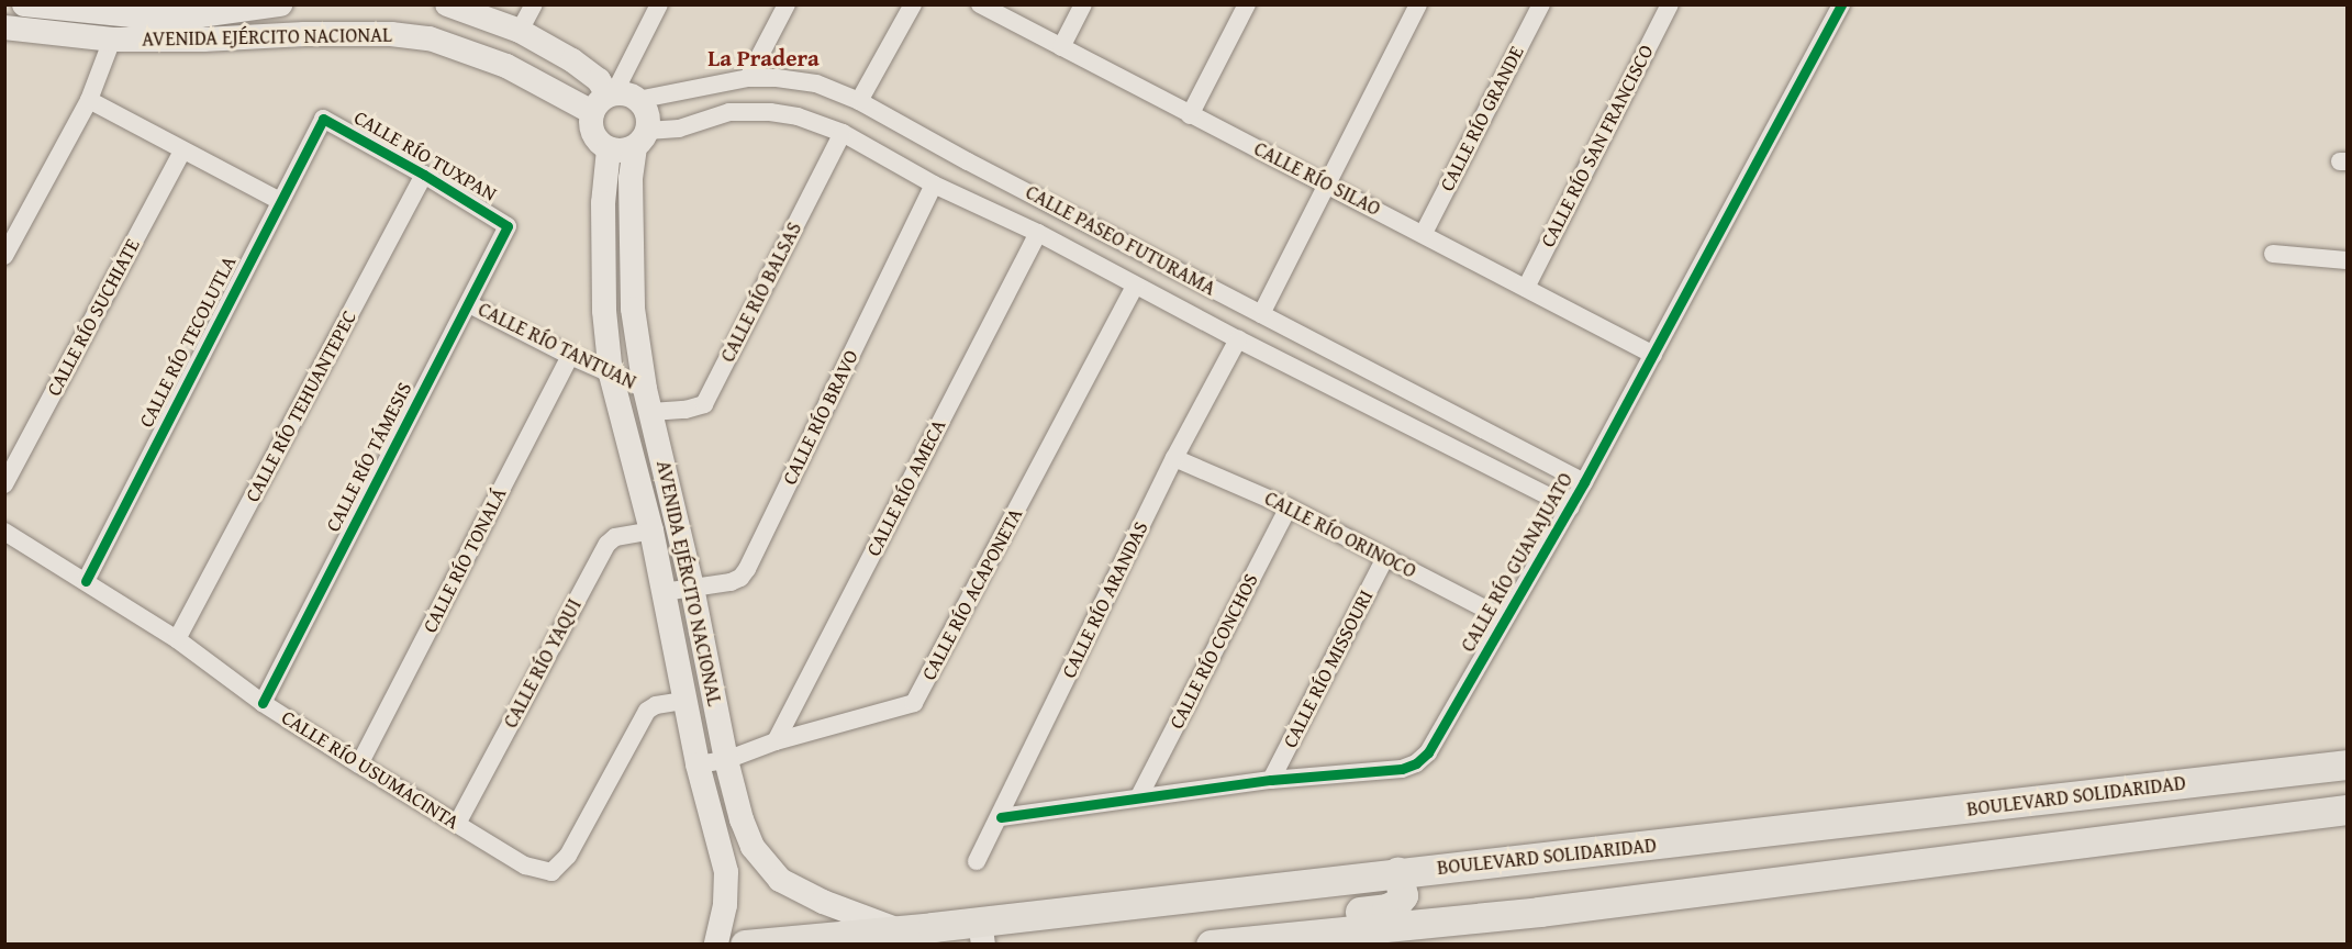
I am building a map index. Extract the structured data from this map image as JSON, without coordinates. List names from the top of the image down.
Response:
{
  "streets": {
    "highway": ["BOULEVARD SOLIDARIDAD"],
    "main road": ["AVENIDA EJÉRCITO NACIONAL"],
    "street": [
      "CALLE RÍO GRANDE",
      "CALLE RÍO SAN FRANCISCO",
      "CALLE RÍO TUXPAN",
      "CALLE RÍO SILAO",
      "CALLE PASEO FUTURAMA",
      "CALLE RÍO BALSAS",
      "CALLE RÍO SUCHIATE",
      "CALLE RÍO TECOLUTLA",
      "CALLE RÍO TANTUAN",
      "CALLE RÍO TEHUANTEPEC",
      "CALLE RÍO BRAVO",
      "CALLE RÍO TÁMESIS",
      "CALLE RÍO AMECA",
      "CALLE RÍO ORINOCO",
      "CALLE RÍO TONALÁ",
      "CALLE RÍO GUANAJUATO",
      "CALLE RÍO ACAPONETA",
      "CALLE RÍO ARANDAS",
      "CALLE RÍO CONCHOS",
      "CALLE RÍO YAQUI",
      "CALLE RÍO MISSOURI",
      "CALLE RÍO USUMACINTA"
    ]
  },
  "crossings": [
    ["AVENIDA EJÉRCITO NACIONAL", "CALLE PASEO FUTURAMA"],
    ["AVENIDA EJÉRCITO NACIONAL", "CALLE RÍO BALSAS"],
    ["AVENIDA EJÉRCITO NACIONAL", "CALLE RÍO TANTUAN"],
    ["AVENIDA EJÉRCITO NACIONAL", "CALLE RÍO BRAVO"],
    ["AVENIDA EJÉRCITO NACIONAL", "CALLE RÍO ACAPONETA"],
    ["AVENIDA EJÉRCITO NACIONAL", "CALLE RÍO YAQUI"],
    ["AVENIDA EJÉRCITO NACIONAL", "CALLE RÍO USUMACINTA"],
    ["AVENIDA EJÉRCITO NACIONAL", "BOULEVARD SOLIDARIDAD"],
    ["CALLE RÍO GRANDE", "CALLE RÍO SILAO"],
    ["CALLE RÍO SAN FRANCISCO", "CALLE RÍO SILAO"],
    ["CALLE RÍO TUXPAN", "CALLE RÍO TECOLUTLA"],
    ["CALLE RÍO TUXPAN", "CALLE RÍO TEHUANTEPEC"],
    ["CALLE RÍO TUXPAN", "CALLE RÍO TÁMESIS"],
    ["CALLE RÍO SILAO", "CALLE RÍO GUANAJUATO"],
    ["CALLE PASEO FUTURAMA", "CALLE RÍO BALSAS"],
    ["CALLE PASEO FUTURAMA", "CALLE RÍO BRAVO"],
    ["CALLE PASEO FUTURAMA", "CALLE RÍO AMECA"],
    ["CALLE PASEO FUTURAMA", "CALLE RÍO GUANAJUATO"],
    ["CALLE PASEO FUTURAMA", "CALLE RÍO ACAPONETA"],
    ["CALLE PASEO FUTURAMA", "CALLE RÍO ARANDAS"],
    ["CALLE RÍO BALSAS", "CALLE RÍO TANTUAN"],
    ["CALLE RÍO TECOLUTLA", "CALLE RÍO USUMACINTA"],
    ["CALLE RÍO TANTUAN", "CALLE RÍO TÁMESIS"],
    ["CALLE RÍO TANTUAN", "CALLE RÍO TONALÁ"],
    ["CALLE RÍO TEHUANTEPEC", "CALLE RÍO USUMACINTA"],
    ["CALLE RÍO TÁMESIS", "CALLE RÍO USUMACINTA"],
    ["CALLE RÍO AMECA", "CALLE RÍO ACAPONETA"],
    ["CALLE RÍO ORINOCO", "CALLE RÍO GUANAJUATO"],
    ["CALLE RÍO ORINOCO", "CALLE RÍO ARANDAS"],
    ["CALLE RÍO ORINOCO", "CALLE RÍO CONCHOS"],
    ["CALLE RÍO ORINOCO", "CALLE RÍO MISSOURI"],
    ["CALLE RÍO TONALÁ", "CALLE RÍO USUMACINTA"],
    ["CALLE RÍO GUANAJUATO", "CALLE RÍO ARANDAS"],
    ["CALLE RÍO GUANAJUATO", "CALLE RÍO CONCHOS"],
    ["CALLE RÍO GUANAJUATO", "CALLE RÍO MISSOURI"],
    ["CALLE RÍO YAQUI", "CALLE RÍO USUMACINTA"]
  ],
  "districts": ["La Pradera"]
}
